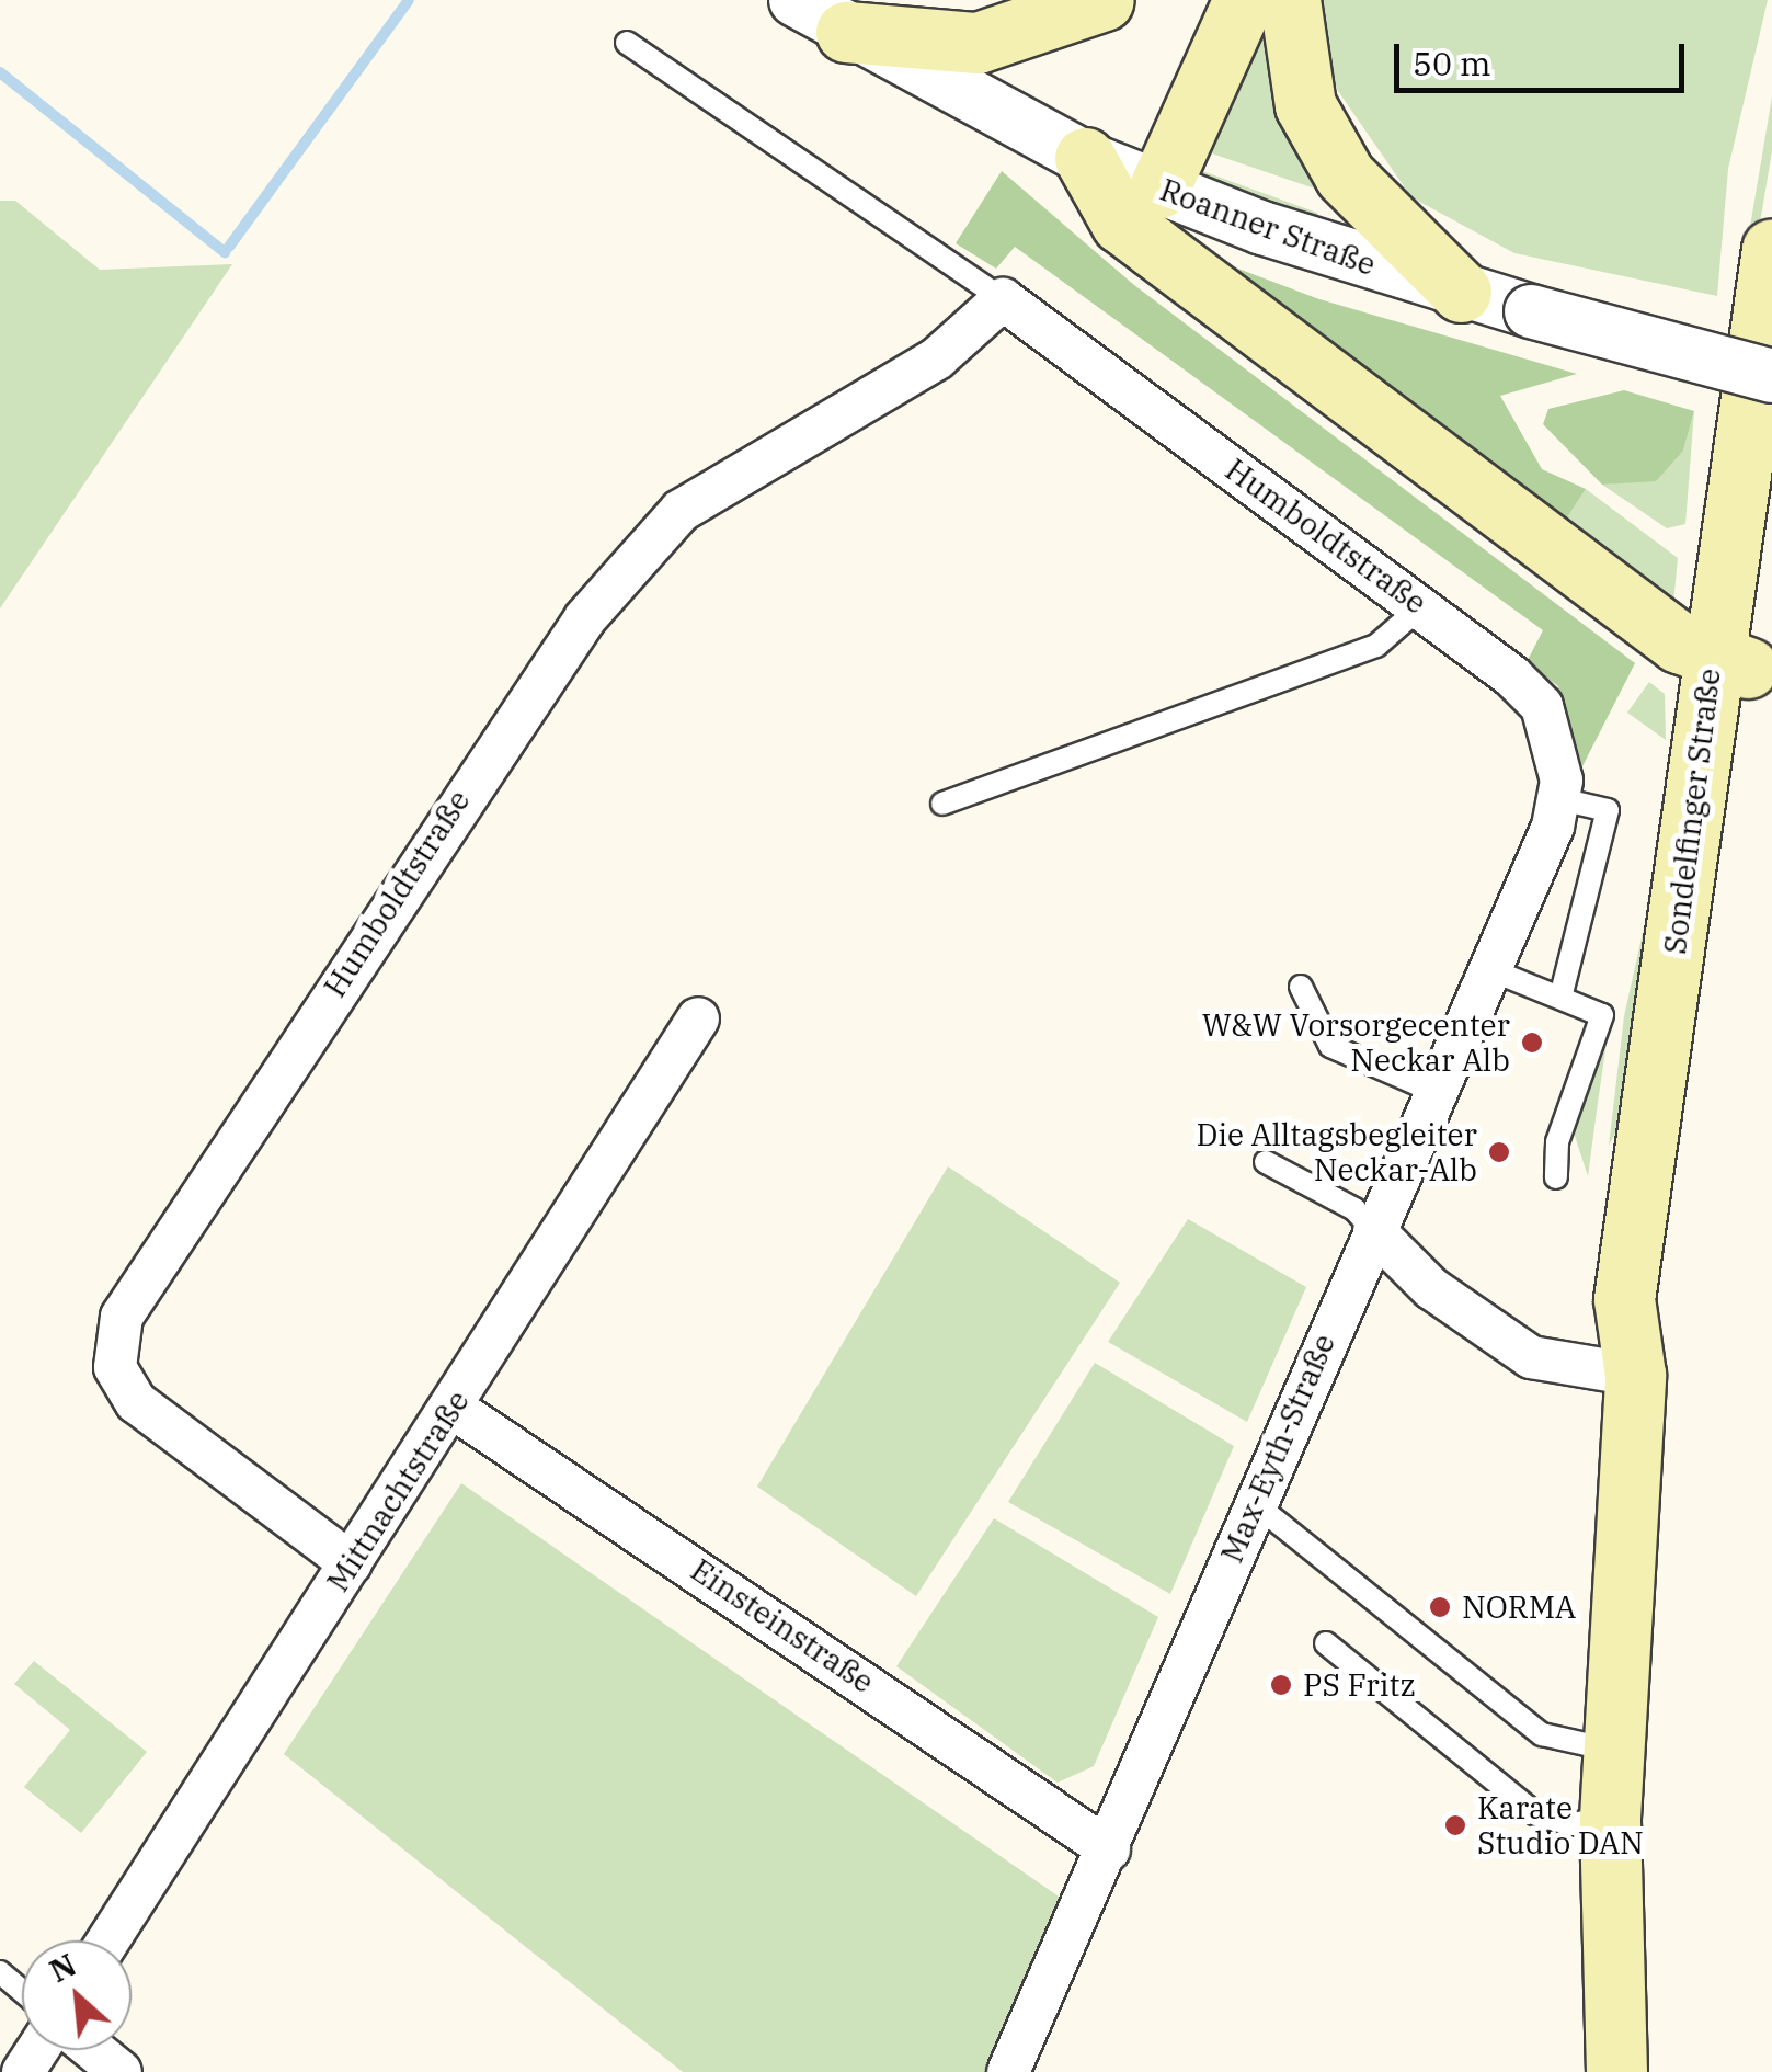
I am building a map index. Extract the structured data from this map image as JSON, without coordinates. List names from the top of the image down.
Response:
{
  "streets": {
    "main road": ["Sondelfinger Straße"],
    "street": [
      "Roanner Straße",
      "Humboldtstraße",
      "Max-Eyth-Straße",
      "Mittnachtstraße",
      "Einsteinstraße"
    ]
  },
  "crossings": [
    ["Humboldtstraße", "Max-Eyth-Straße"],
    ["Humboldtstraße", "Mittnachtstraße"],
    ["Max-Eyth-Straße", "Einsteinstraße"],
    ["Mittnachtstraße", "Einsteinstraße"]
  ],
  "places": [
    "W&W Vorsorgecenter Neckar Alb",
    "Die Alltagsbegleiter Neckar-Alb",
    "NORMA",
    "PS Fritz",
    "Karate Studio DAN"
  ],
  "scale_bar": "50 m",
  "north": "top left"
}
